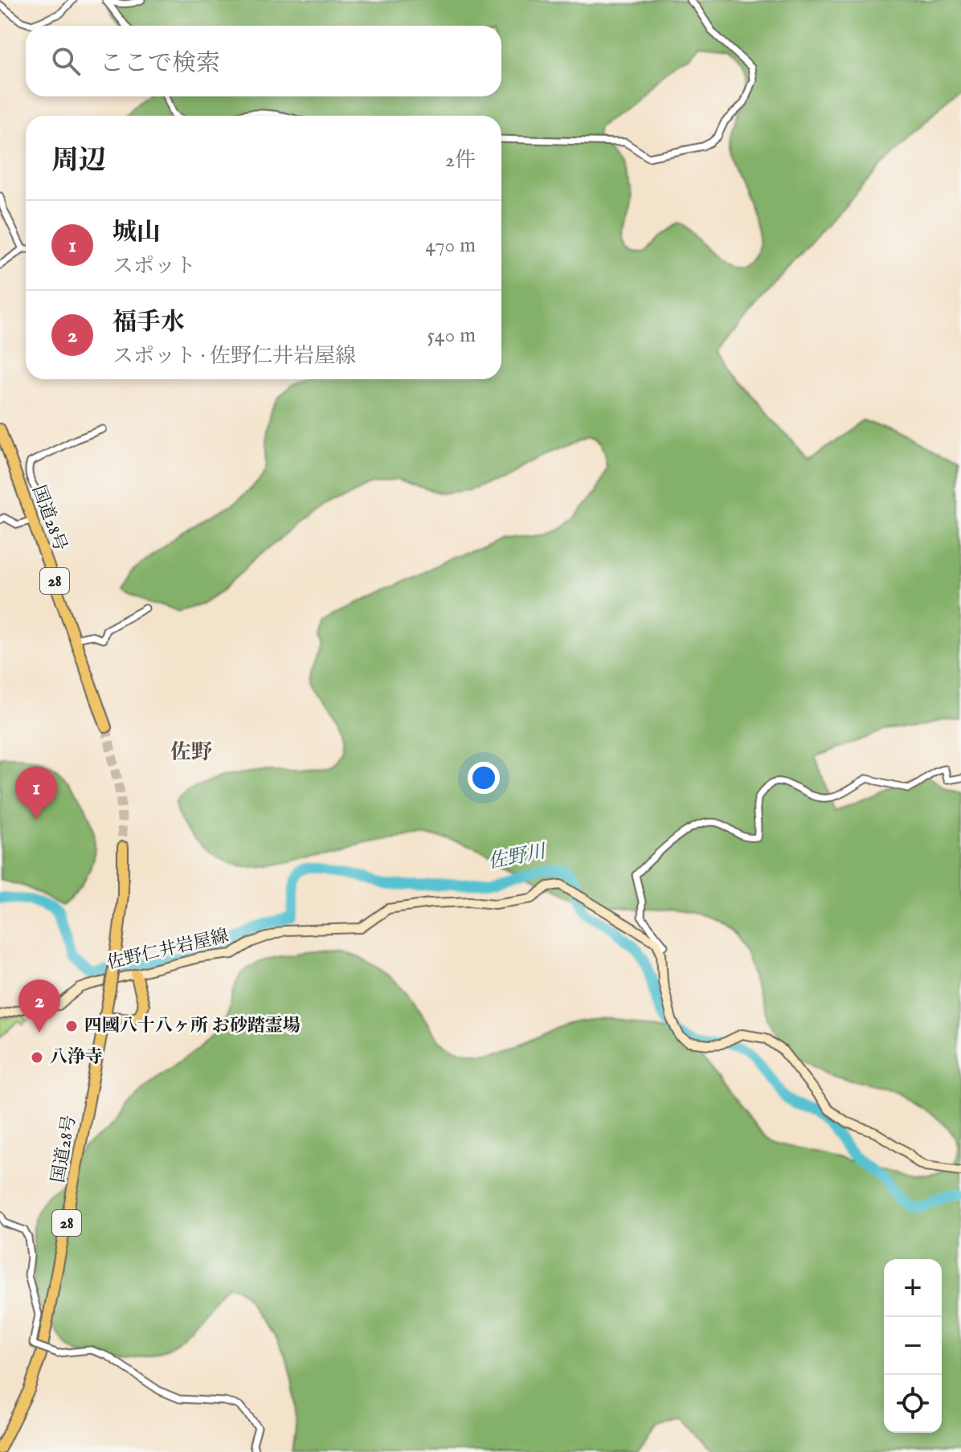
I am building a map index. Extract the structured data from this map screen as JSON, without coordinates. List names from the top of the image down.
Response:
{
  "streets": {
    "highway": ["国道28号", "28"],
    "main road": ["佐野仁井岩屋線"]
  },
  "districts": ["佐野"],
  "water": ["佐野川"],
  "places": ["四國八十八ヶ所 お砂踏霊場", "八浄寺"],
  "page": {
    "search": "ここで検索",
    "heading": ["周辺", "2件"],
    "list": [
      {
        "mark": "1",
        "name": "城山",
        "note": "スポット",
        "value": "470 m"
      },
      {
        "mark": "2",
        "name": "福手水",
        "note": "スポット · 佐野仁井岩屋線",
        "value": "540 m"
      }
    ],
    "pins": ["1", "2"],
    "map_buttons": ["+", "−"]
  }
}
